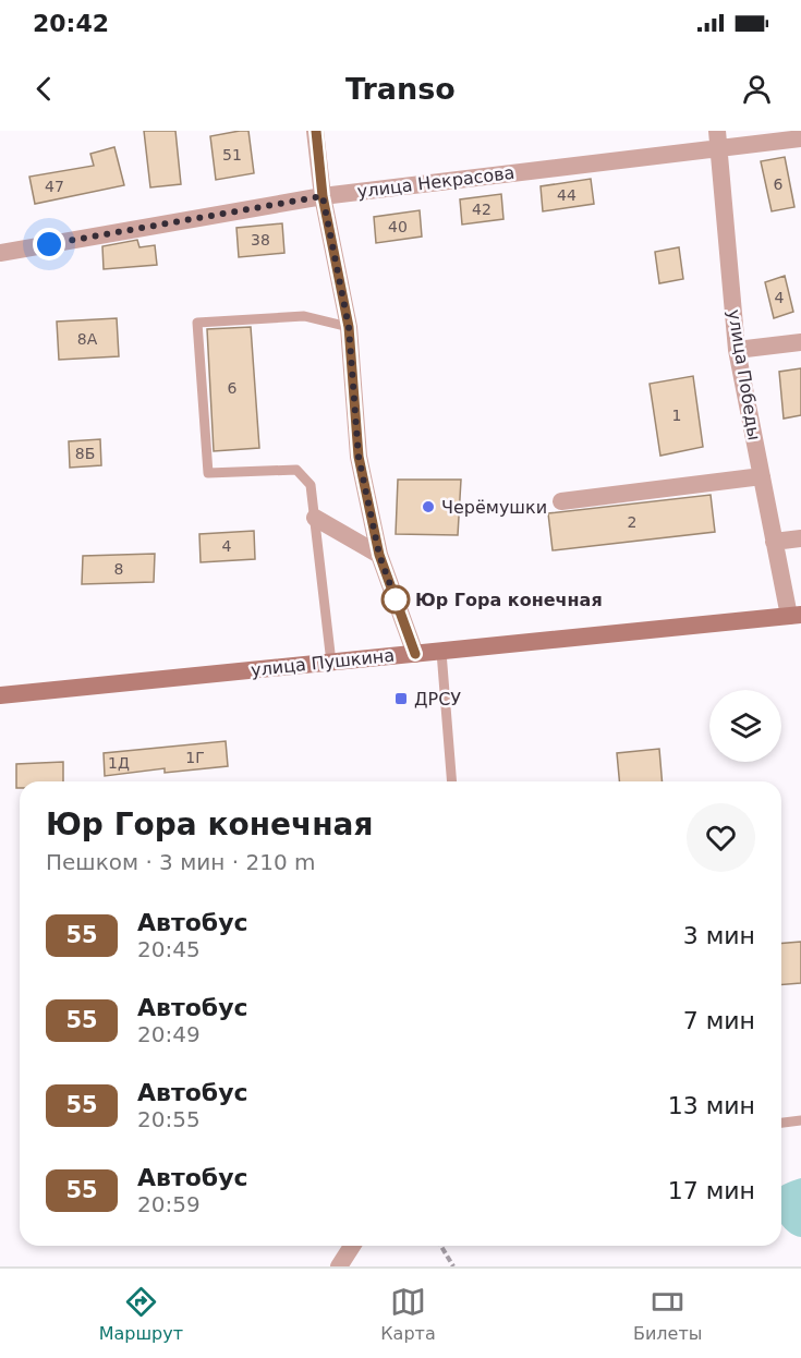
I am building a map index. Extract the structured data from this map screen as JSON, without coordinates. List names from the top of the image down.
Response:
{
  "streets": {
    "main road": ["улица Пушкина"],
    "street": ["улица Некрасова", "улица Победы"]
  },
  "crossings": [
    ["улица Некрасова", "улица Победы"],
    ["улица Победы", "улица Пушкина"]
  ],
  "places": {
    "other": ["Черёмушки", "Юр Гора конечная"],
    "transit": ["ДРСУ"]
  },
  "lines": ["bus line 55"],
  "house_numbers": [
    "51",
    "6",
    "47",
    "44",
    "42",
    "40",
    "38",
    "4",
    "8А",
    "6",
    "1",
    "8Б",
    "2",
    "4",
    "8",
    "1Г",
    "1Д"
  ],
  "page": {
    "status": "20:42",
    "header": "Transo",
    "heading": ["Юр Гора конечная", "Пешком · 3 мин · 210 m"],
    "list": [
      {
        "mark": "55",
        "name": "Автобус",
        "note": "20:45",
        "value": "3 мин"
      },
      {
        "mark": "55",
        "name": "Автобус",
        "note": "20:49",
        "value": "7 мин"
      },
      {
        "mark": "55",
        "name": "Автобус",
        "note": "20:55",
        "value": "13 мин"
      },
      {
        "mark": "55",
        "name": "Автобус",
        "note": "20:59",
        "value": "17 мин"
      }
    ],
    "tabs": ["Маршрут", "Карта", "Билеты"]
  }
}
